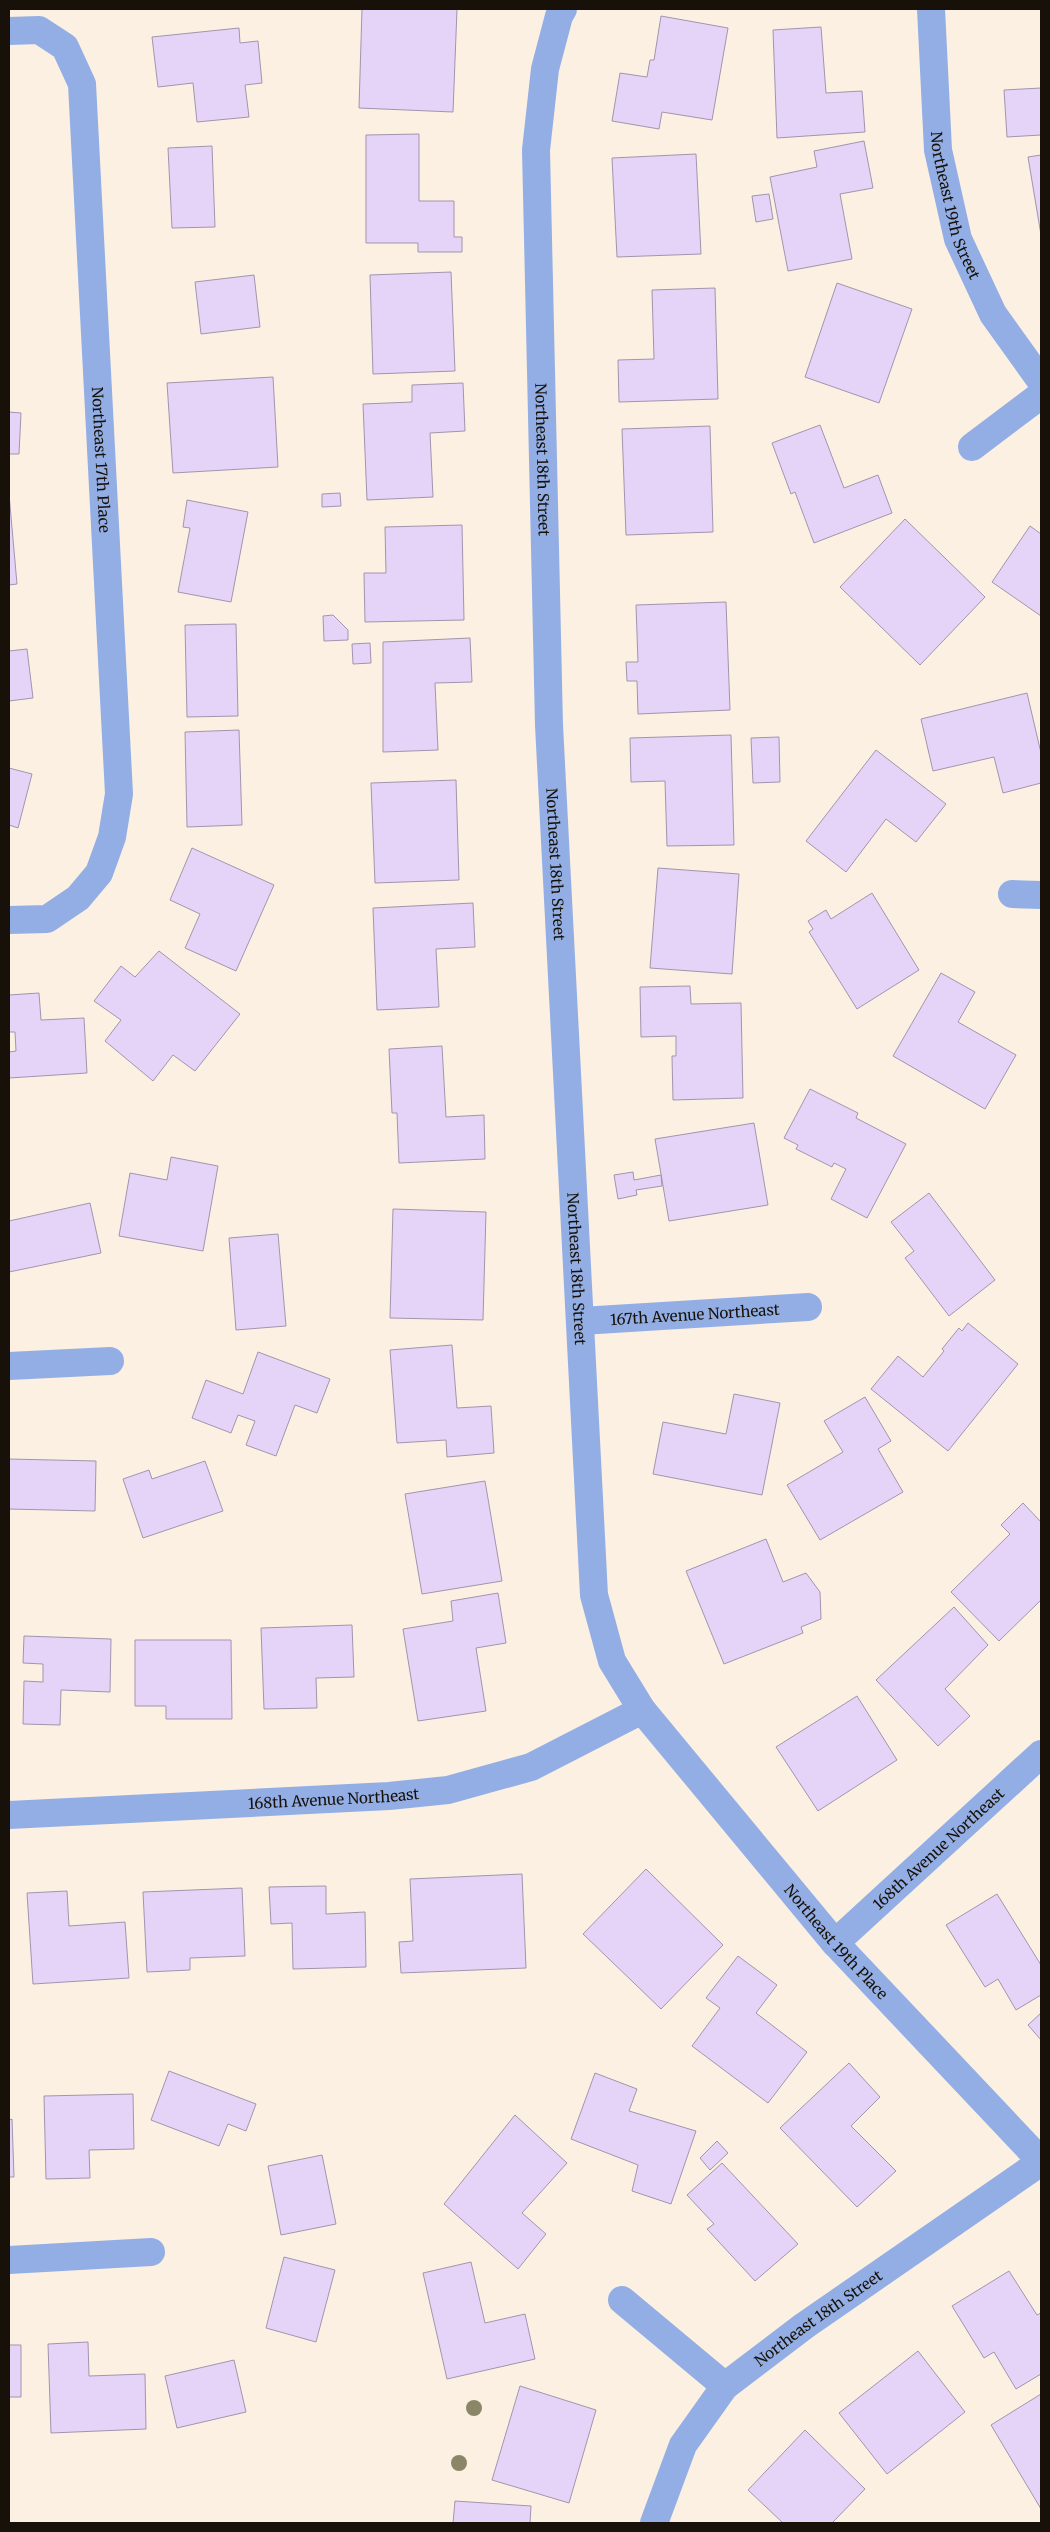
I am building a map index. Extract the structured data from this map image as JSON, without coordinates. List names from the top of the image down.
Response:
{
  "streets": {
    "street": [
      "Northeast 19th Street",
      "Northeast 18th Street",
      "Northeast 17th Place",
      "167th Avenue Northeast",
      "168th Avenue Northeast",
      "Northeast 19th Place"
    ]
  },
  "crossings": [
    ["Northeast 18th Street", "167th Avenue Northeast"],
    ["Northeast 18th Street", "168th Avenue Northeast"],
    ["Northeast 18th Street", "Northeast 19th Place"],
    ["168th Avenue Northeast", "Northeast 19th Place"]
  ]
}
